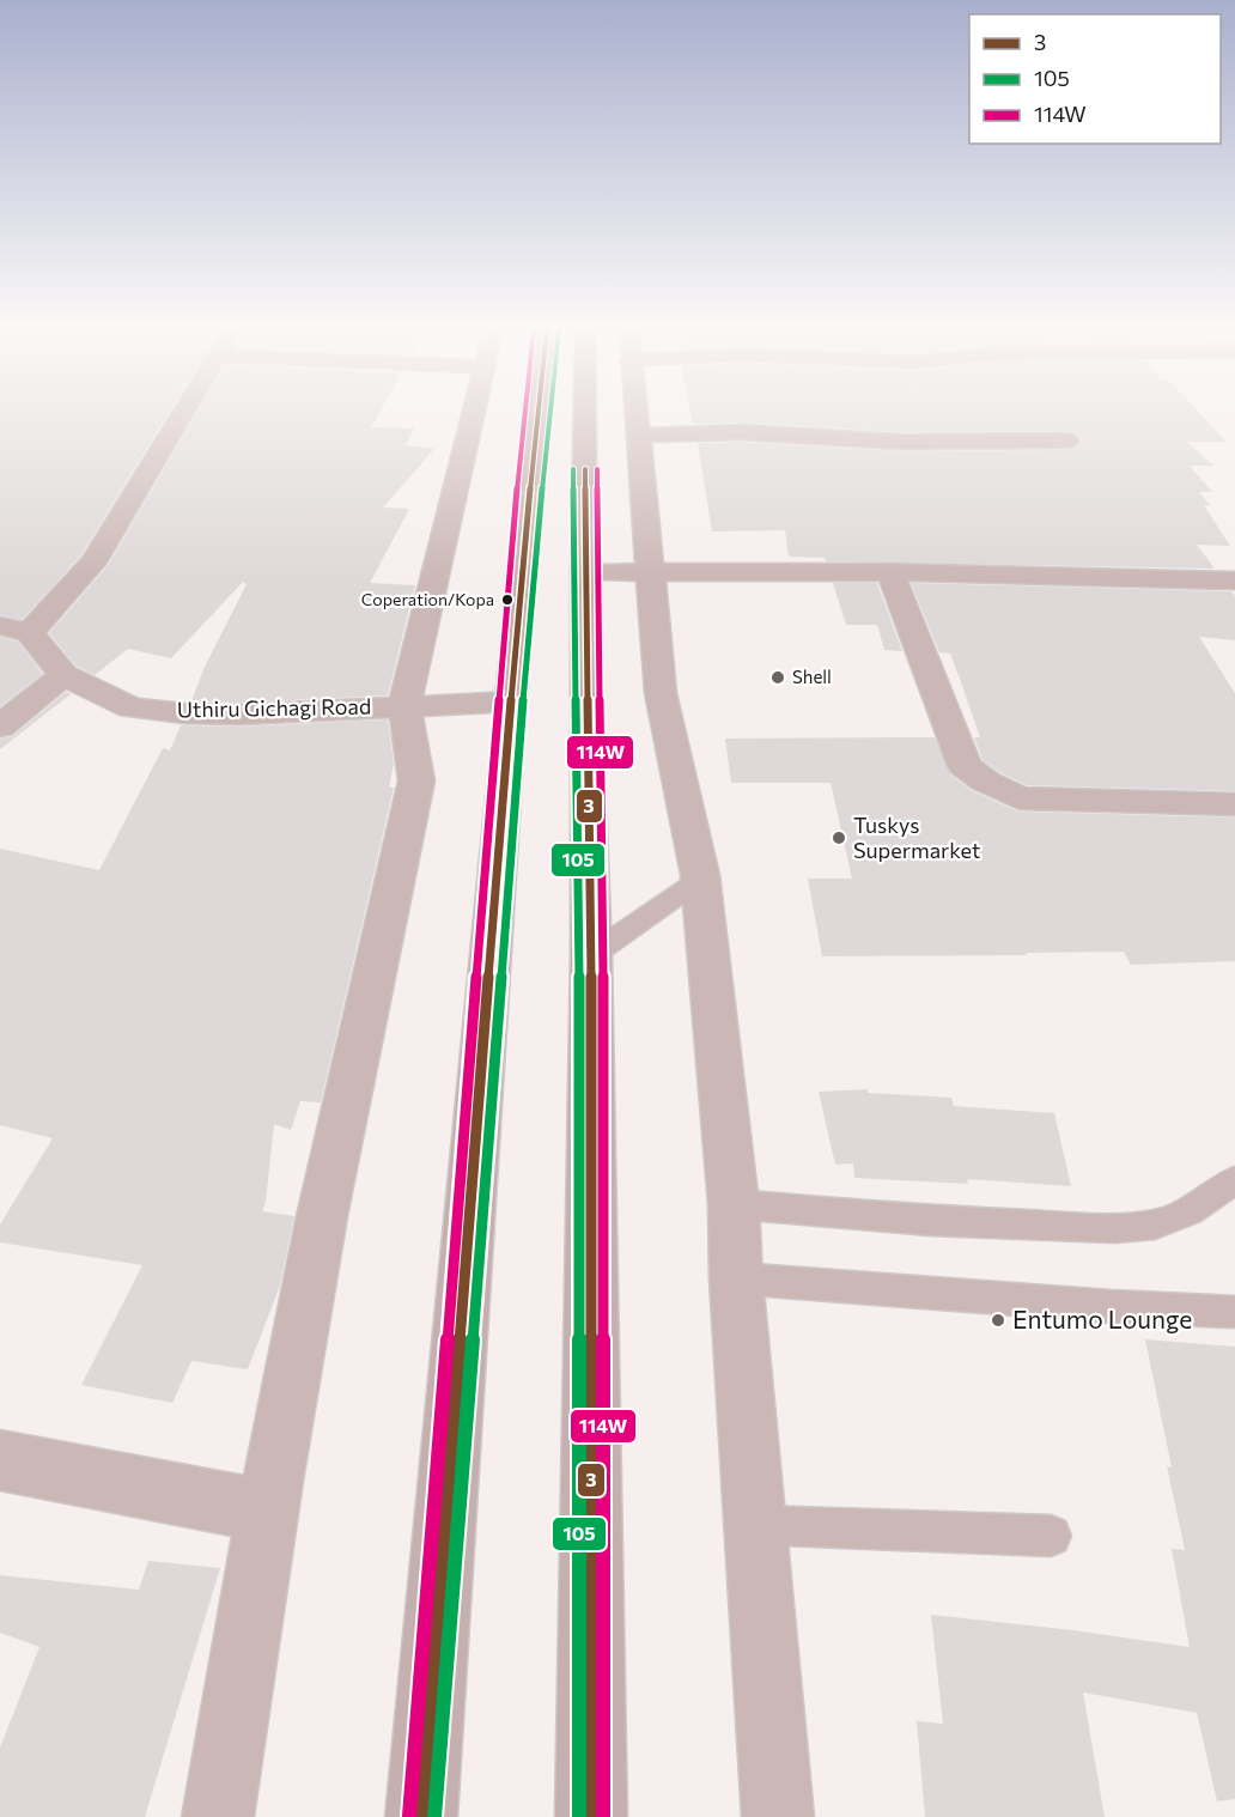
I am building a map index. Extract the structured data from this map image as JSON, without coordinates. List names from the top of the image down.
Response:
{
  "streets": {
    "street": ["Uthiru Gichagi Road"]
  },
  "places": [
    "Coperation/Kopa",
    "Shell",
    "Tuskys Supermarket",
    "Entumo Lounge"
  ],
  "lines": ["transit line 3", "transit line 105", "transit line 114W"],
  "legend": ["3", "105", "114W"]
}
